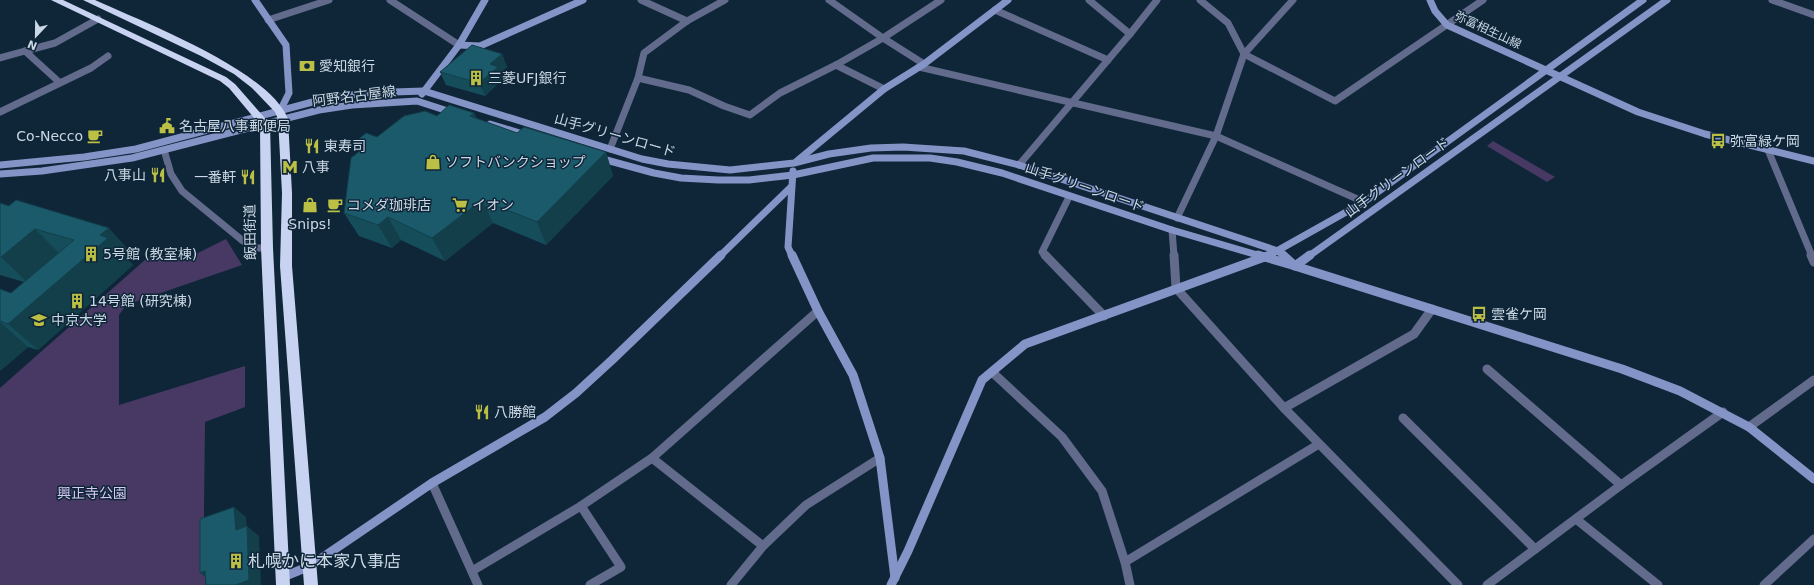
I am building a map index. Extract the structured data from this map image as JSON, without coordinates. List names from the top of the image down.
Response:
{
  "streets": {
    "highway": ["飯田街道"],
    "street": ["弥富相生山線", "阿野名古屋線", "山手グリーンロード"]
  },
  "crossings": [
    ["弥富相生山線", "山手グリーンロード"],
    ["阿野名古屋線", "山手グリーンロード"]
  ],
  "parks": ["興正寺公園"],
  "places": {
    "bank": ["愛知銀行"],
    "building": [
      "三菱UFJ銀行",
      "5号館 (教室棟)",
      "14号館 (研究棟)",
      "札幌かに本家八事店"
    ],
    "public building": ["名古屋八事郵便局"],
    "cafe": ["Co-Necco", "コメダ珈琲店"],
    "bus stop": ["弥富緑ケ岡", "雲雀ケ岡"],
    "restaurant": [
      "東寿司",
      "八事山",
      "一番軒",
      "八勝館"
    ],
    "shop": ["ソフトバンクショップ", "Snips!"],
    "metro station": ["八事"],
    "supermarket": ["イオン"],
    "school or university": ["中京大学"]
  },
  "north": "bottom"
}
